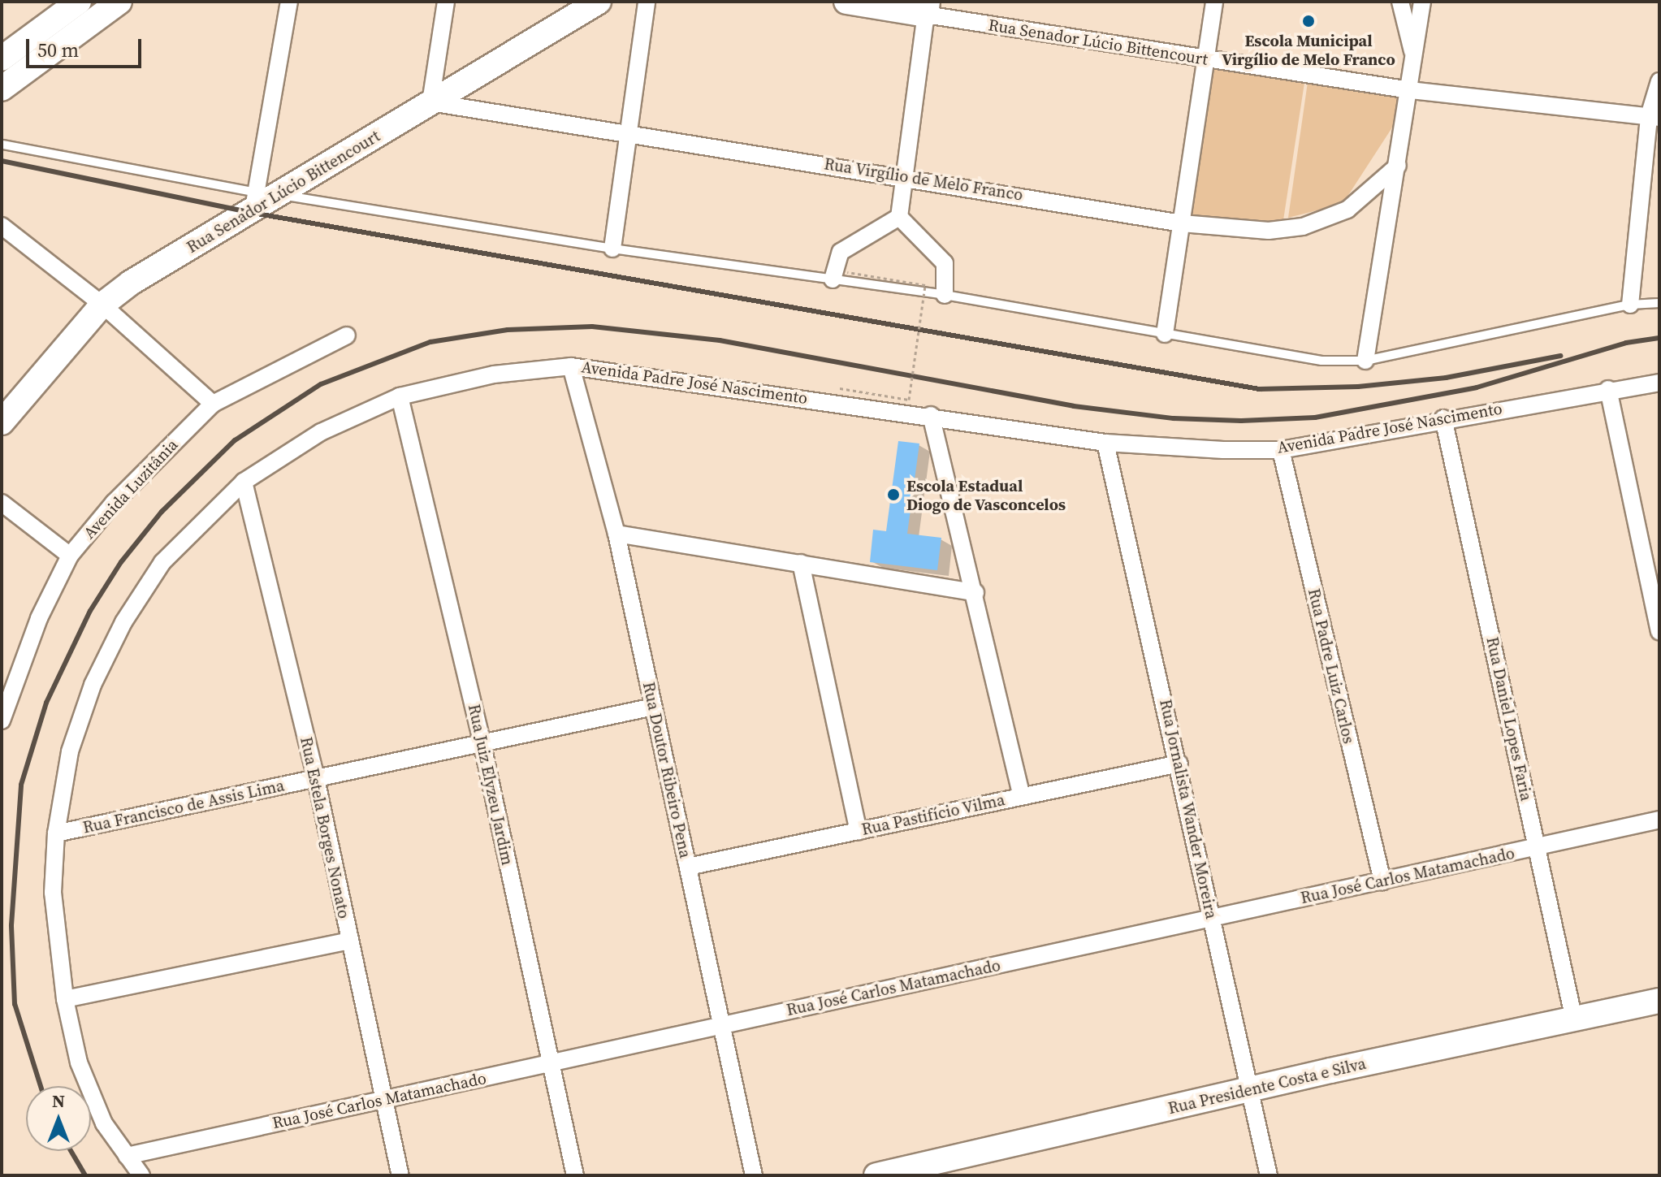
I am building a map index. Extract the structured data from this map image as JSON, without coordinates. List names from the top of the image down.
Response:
{
  "streets": {
    "street": [
      "Rua Senador Lúcio Bittencourt",
      "Rua Virgílio de Melo Franco",
      "Avenida Padre José Nascimento",
      "Avenida Luzitânia",
      "Rua Padre Luiz Carlos",
      "Rua Daniel Lopes Faria",
      "Rua Doutor Ribeiro Pena",
      "Rua Juiz Elyzeu Jardim",
      "Rua Francisco de Assis Lima",
      "Rua Jornalista Wander Moreira",
      "Rua Pastifício Vilma",
      "Rua Estela Borges Nonato",
      "Rua José Carlos Matamachado",
      "Rua Presidente Costa e Silva"
    ]
  },
  "crossings": [
    ["Rua Senador Lúcio Bittencourt", "Rua Virgílio de Melo Franco"],
    ["Avenida Padre José Nascimento", "Rua Padre Luiz Carlos"],
    ["Avenida Padre José Nascimento", "Rua Daniel Lopes Faria"],
    ["Avenida Padre José Nascimento", "Rua Doutor Ribeiro Pena"],
    ["Avenida Padre José Nascimento", "Rua Juiz Elyzeu Jardim"],
    ["Avenida Padre José Nascimento", "Rua Francisco de Assis Lima"],
    ["Avenida Padre José Nascimento", "Rua Jornalista Wander Moreira"],
    ["Avenida Padre José Nascimento", "Rua Estela Borges Nonato"],
    ["Avenida Padre José Nascimento", "Rua José Carlos Matamachado"],
    ["Rua Padre Luiz Carlos", "Rua José Carlos Matamachado"],
    ["Rua Daniel Lopes Faria", "Rua José Carlos Matamachado"],
    ["Rua Daniel Lopes Faria", "Rua Presidente Costa e Silva"],
    ["Rua Doutor Ribeiro Pena", "Rua Francisco de Assis Lima"],
    ["Rua Doutor Ribeiro Pena", "Rua Pastifício Vilma"],
    ["Rua Doutor Ribeiro Pena", "Rua José Carlos Matamachado"],
    ["Rua Juiz Elyzeu Jardim", "Rua Francisco de Assis Lima"],
    ["Rua Juiz Elyzeu Jardim", "Rua José Carlos Matamachado"],
    ["Rua Francisco de Assis Lima", "Rua Estela Borges Nonato"],
    ["Rua Jornalista Wander Moreira", "Rua Pastifício Vilma"],
    ["Rua Jornalista Wander Moreira", "Rua José Carlos Matamachado"],
    ["Rua Jornalista Wander Moreira", "Rua Presidente Costa e Silva"],
    ["Rua Estela Borges Nonato", "Rua José Carlos Matamachado"]
  ],
  "places": ["Escola Municipal Virgílio de Melo Franco", "Escola Estadual Diogo de Vasconcelos"],
  "scale_bar": "50 m",
  "north": "top"
}
